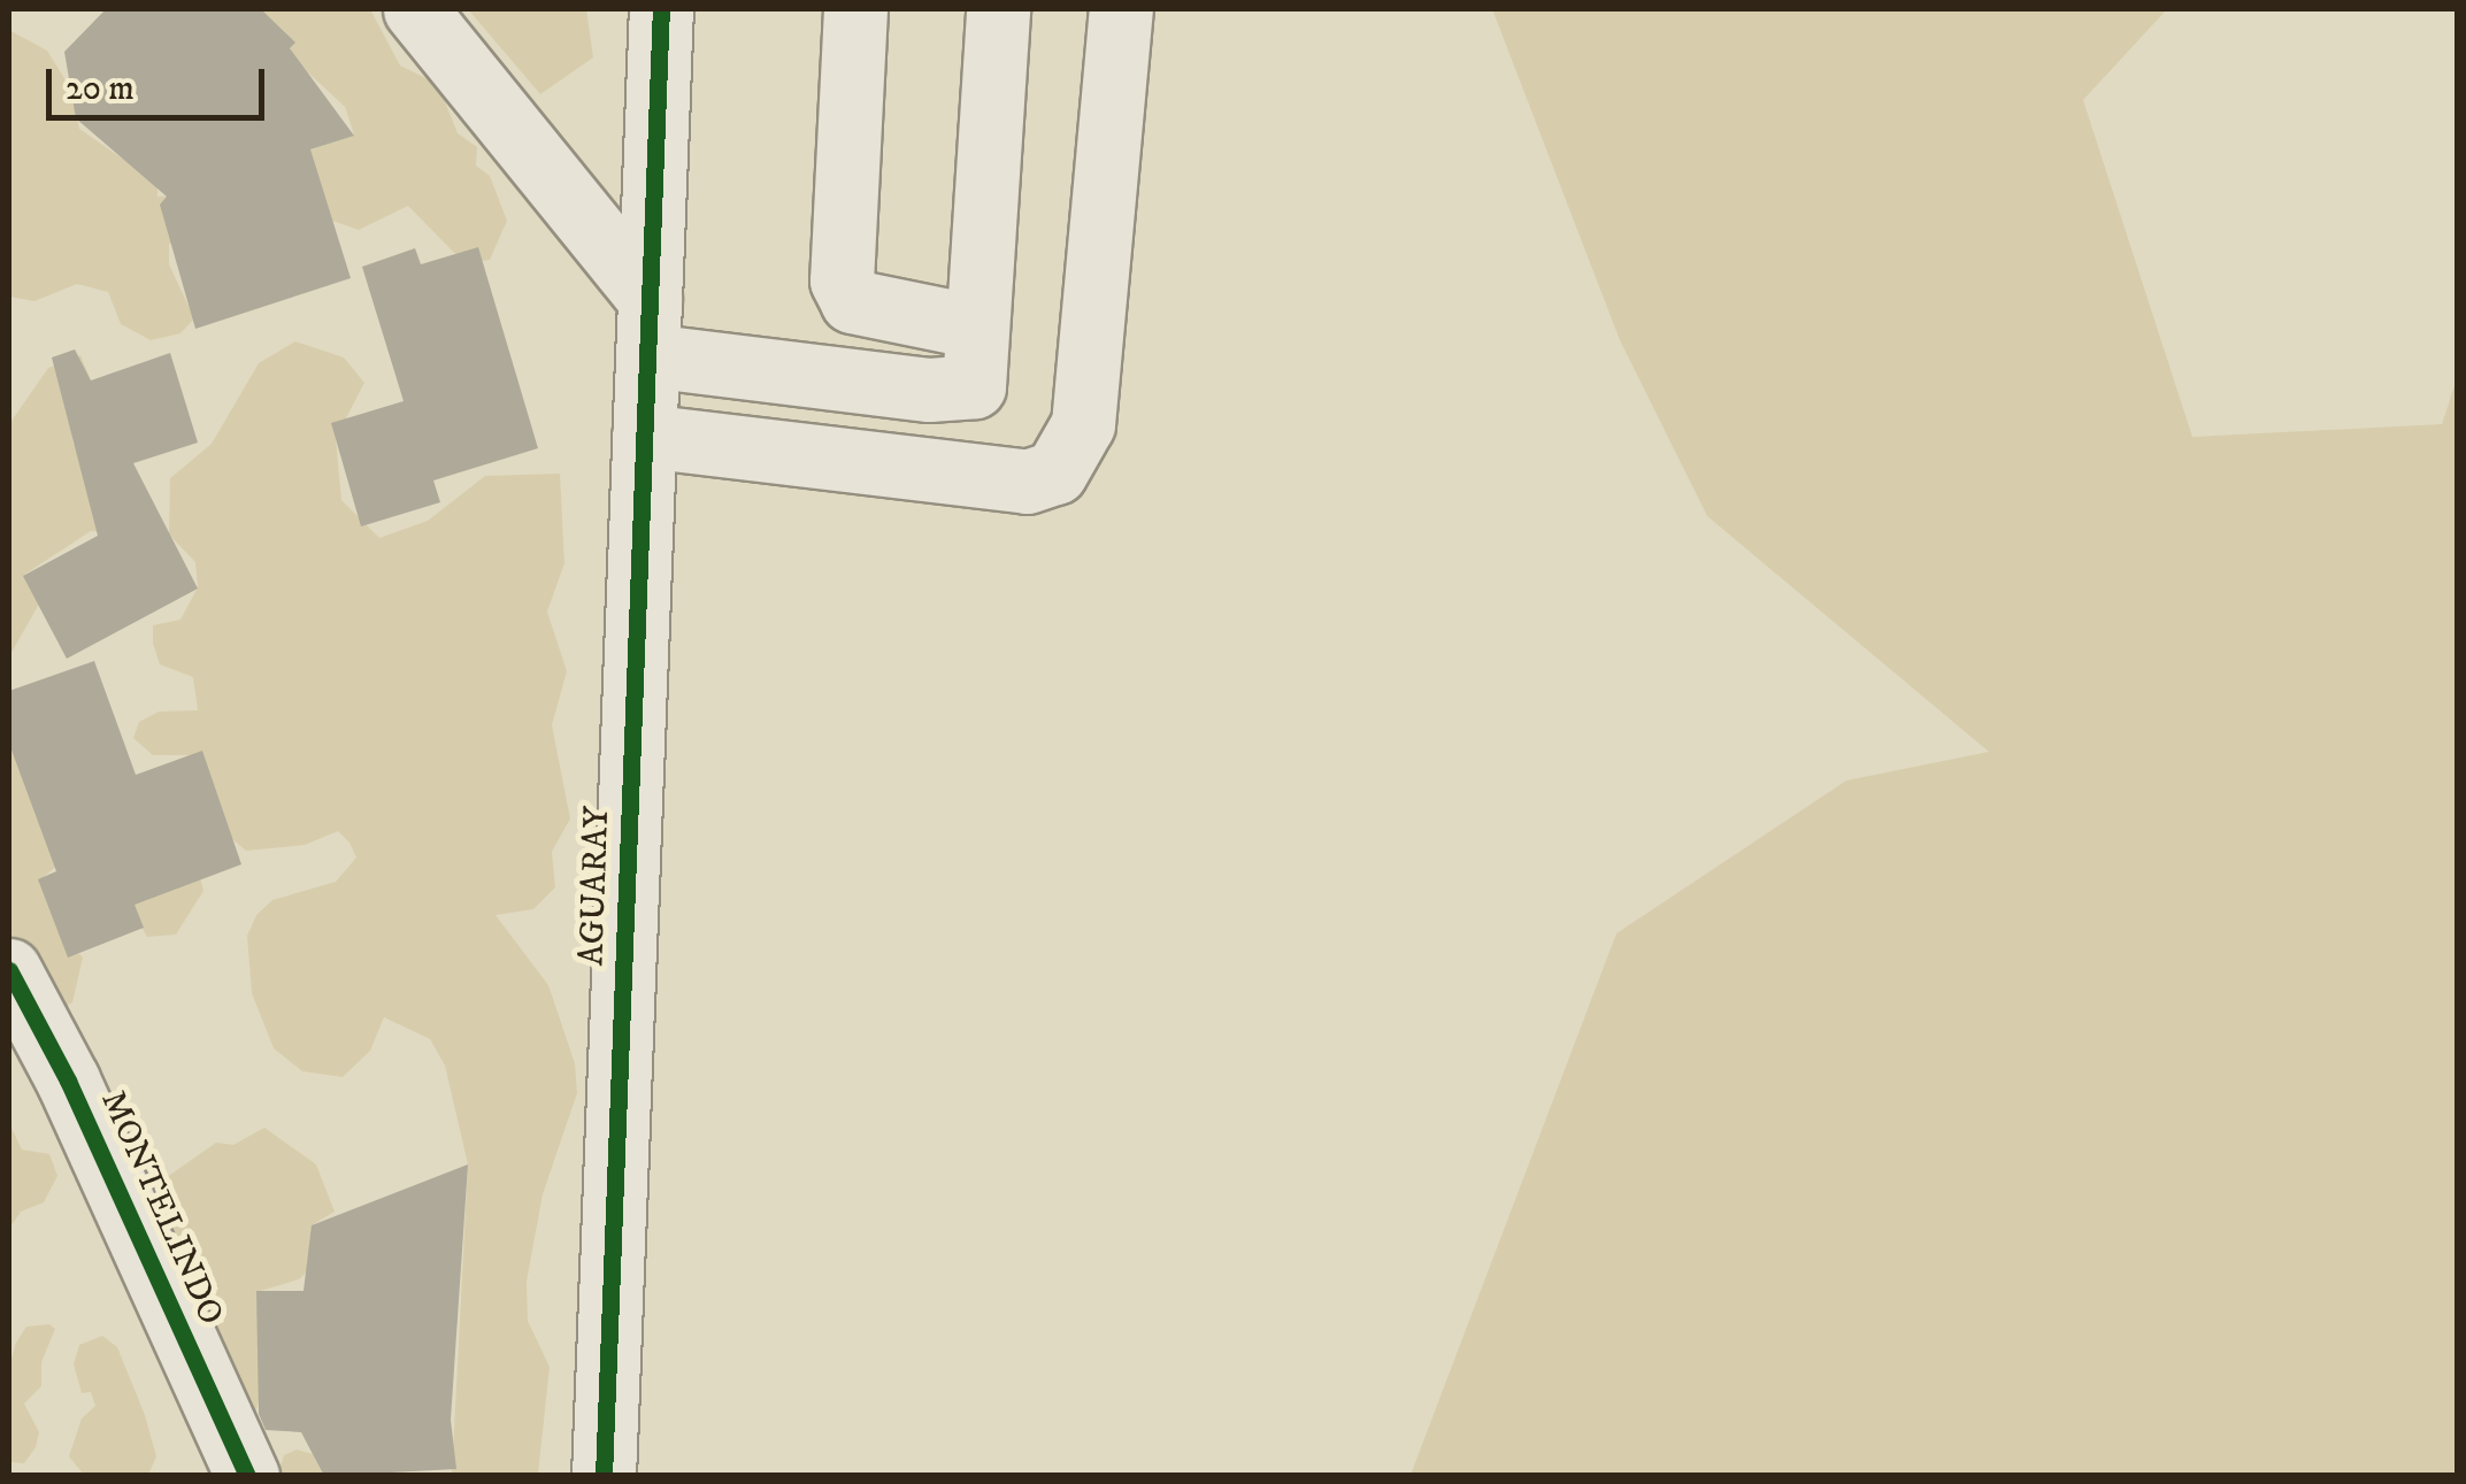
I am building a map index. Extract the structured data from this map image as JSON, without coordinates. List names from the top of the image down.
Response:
{
  "streets": {
    "street": ["AGUARAY", "MONTELINDO"]
  },
  "scale_bar": "20 m"
}
